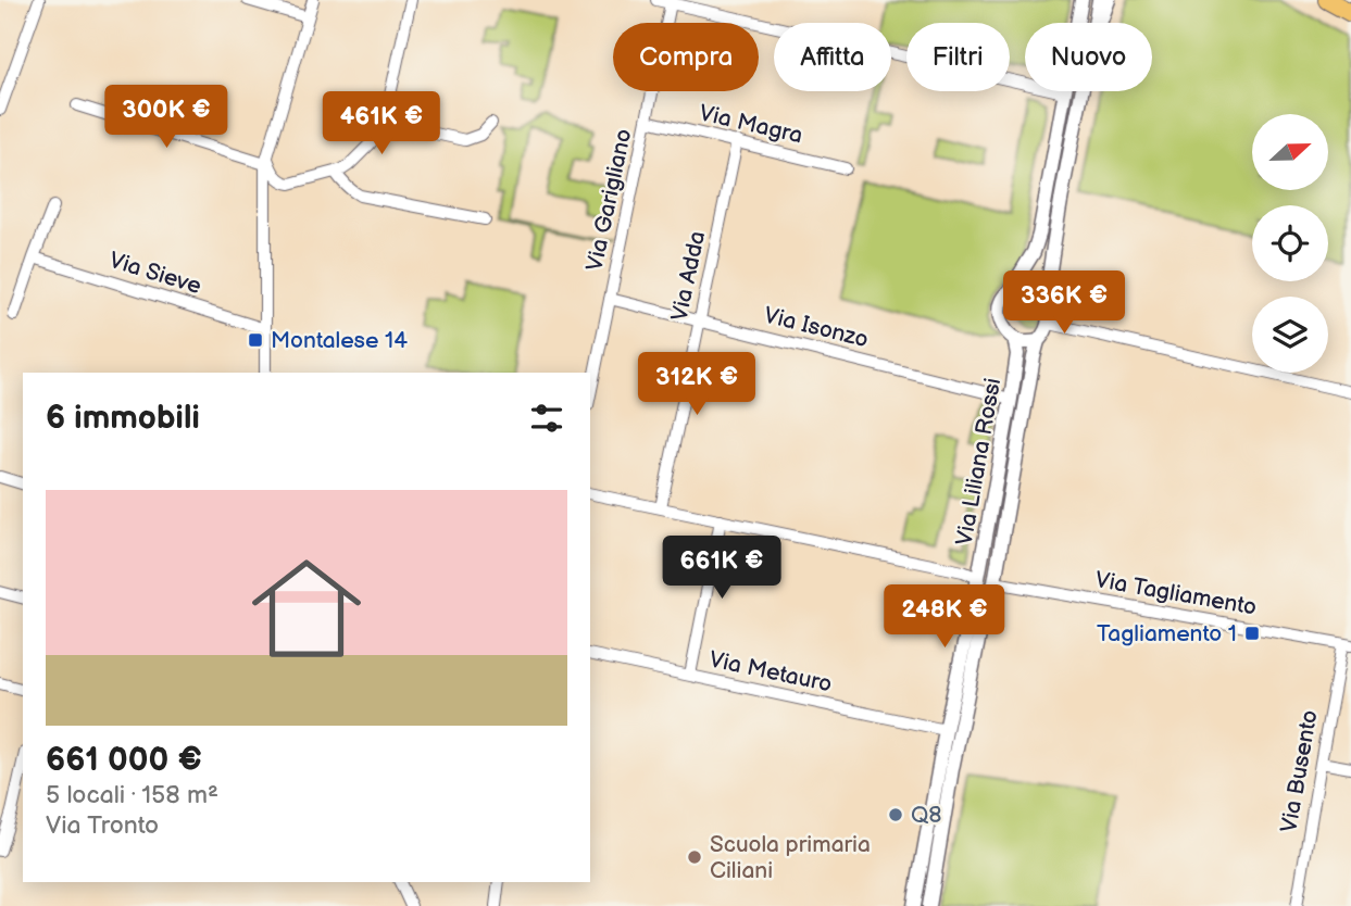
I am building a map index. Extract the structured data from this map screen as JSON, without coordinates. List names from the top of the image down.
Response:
{
  "streets": {
    "street": [
      "Via Magra",
      "Via Garigliano",
      "Via Sieve",
      "Via Adda",
      "Via Isonzo",
      "Via Liliana Rossi",
      "Via Tagliamento",
      "Via Metauro",
      "Via Busento"
    ]
  },
  "crossings": [
    ["Via Magra", "Via Garigliano"],
    ["Via Magra", "Via Adda"],
    ["Via Garigliano", "Via Isonzo"],
    ["Via Adda", "Via Isonzo"],
    ["Via Isonzo", "Via Liliana Rossi"],
    ["Via Liliana Rossi", "Via Tagliamento"],
    ["Via Liliana Rossi", "Via Metauro"],
    ["Via Tagliamento", "Via Busento"]
  ],
  "places": {
    "transit": ["Montalese 14", "Tagliamento 1"],
    "other": ["Q8", "Scuola primaria Ciliani"]
  },
  "north": "right",
  "page": {
    "chip": [
      "Compra",
      "Affitta",
      "Filtri",
      "Nuovo"
    ],
    "price": [
      "300K €",
      "461K €",
      "336K €",
      "312K €",
      "661K €",
      "248K €"
    ],
    "heading": "6 immobili",
    "list": [
      {
        "name": "661 000 €",
        "note": "5 locali · 158 m² · Via Tronto"
      }
    ]
  }
}
